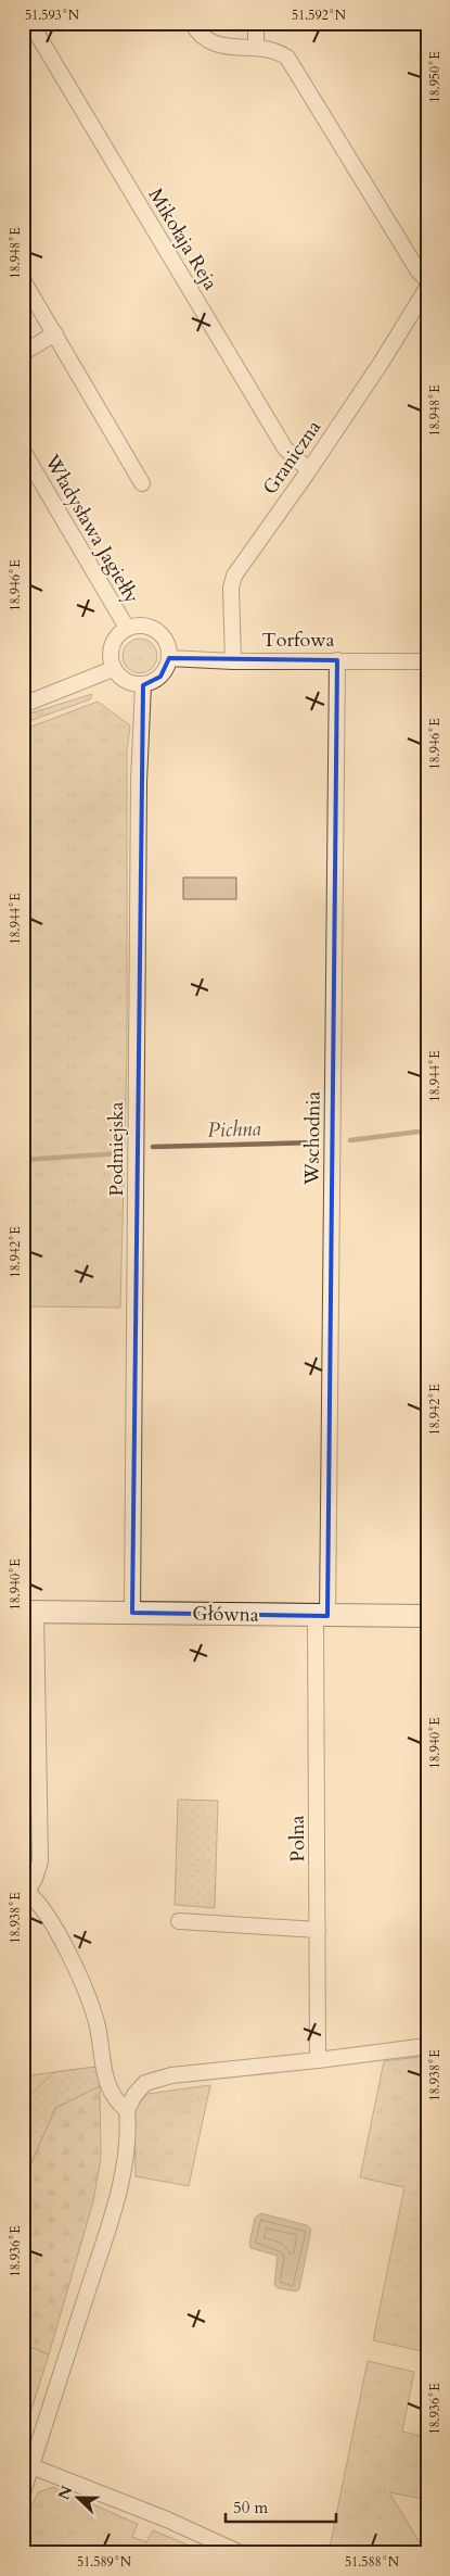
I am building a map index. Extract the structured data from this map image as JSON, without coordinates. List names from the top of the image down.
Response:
{
  "streets": {
    "street": [
      "Mikołaja Reja",
      "Graniczna",
      "Władysława Jagiełły",
      "Torfowa",
      "Wschodnia",
      "Podmiejska",
      "Główna",
      "Polna"
    ]
  },
  "crossings": [
    ["Mikołaja Reja", "Graniczna"],
    ["Graniczna", "Torfowa"],
    ["Władysława Jagiełły", "Torfowa"],
    ["Władysława Jagiełły", "Podmiejska"],
    ["Torfowa", "Wschodnia"],
    ["Torfowa", "Podmiejska"],
    ["Wschodnia", "Główna"],
    ["Wschodnia", "Polna"],
    ["Podmiejska", "Główna"],
    ["Główna", "Polna"]
  ],
  "water": ["Pichna"],
  "scale_bar": "50 m",
  "north": "left",
  "coordinates": [
    "51.593°N",
    "51.592°N",
    "18.950°E",
    "18.948°E",
    "18.946°E",
    "18.944°E",
    "18.942°E",
    "18.940°E",
    "18.938°E",
    "18.936°E",
    "51.589°N",
    "51.588°N"
  ]
}
